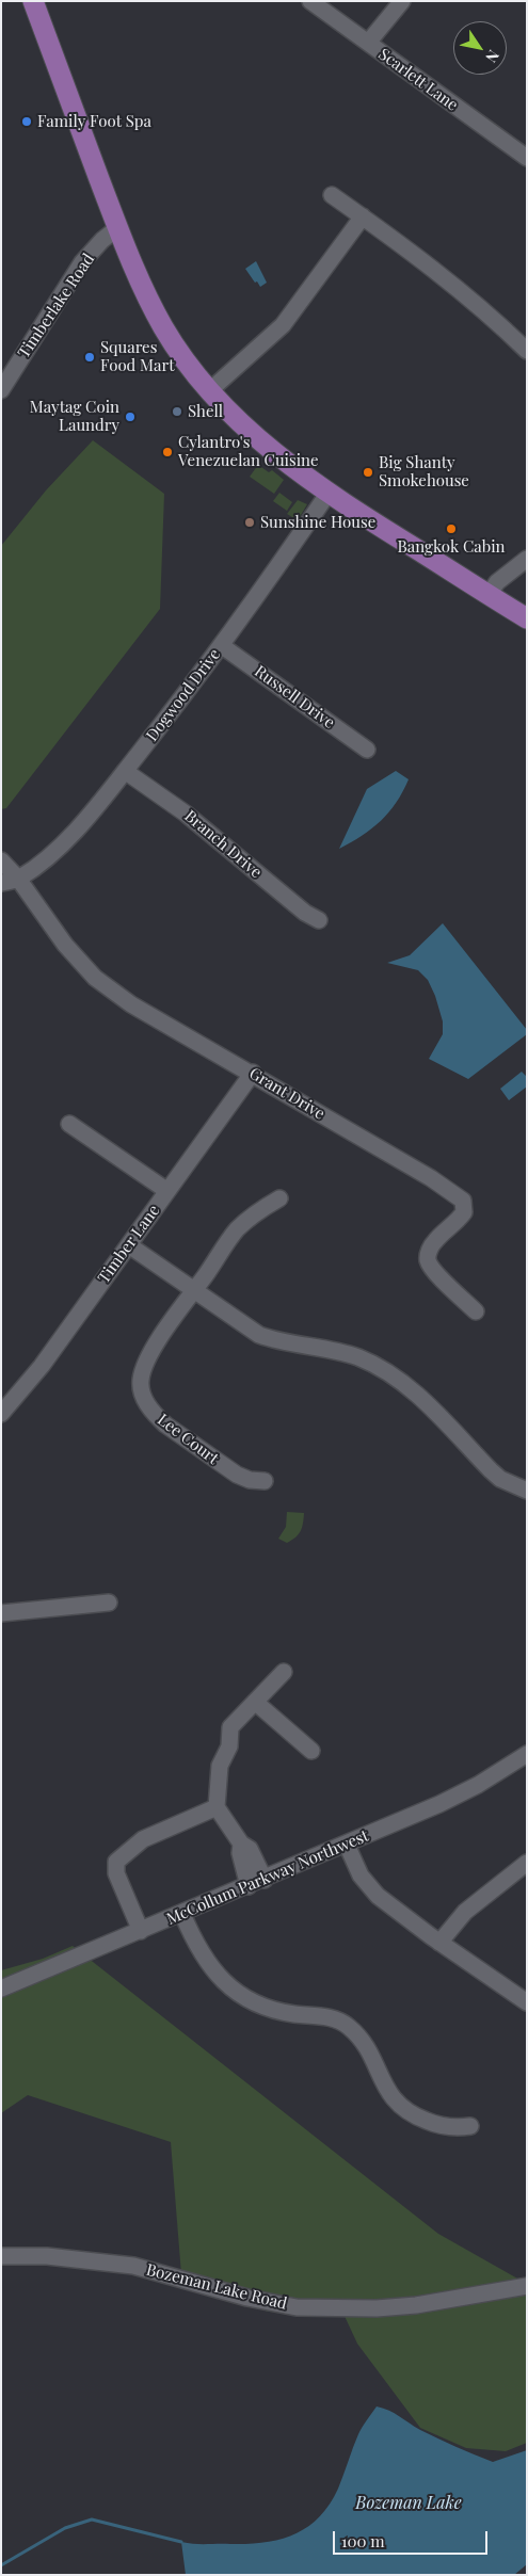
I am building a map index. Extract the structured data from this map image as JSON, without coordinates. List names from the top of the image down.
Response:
{
  "streets": {
    "street": [
      "Scarlett Lane",
      "Timberlake Road",
      "Dogwood Drive",
      "Russell Drive",
      "Branch Drive",
      "Grant Drive",
      "Timber Lane",
      "Lee Court",
      "McCollum Parkway Northwest",
      "Bozeman Lake Road"
    ]
  },
  "crossings": [
    ["Dogwood Drive", "Russell Drive"],
    ["Dogwood Drive", "Branch Drive"],
    ["Dogwood Drive", "Grant Drive"],
    ["Grant Drive", "Timber Lane"]
  ],
  "water": ["Bozeman Lake"],
  "places": [
    "Family Foot Spa",
    "Squares Food Mart",
    "Shell",
    "Maytag Coin Laundry",
    "Cylantro's Venezuelan Cuisine",
    "Big Shanty Smokehouse",
    "Sunshine House",
    "Bangkok Cabin"
  ],
  "scale_bar": "100 m",
  "north": "bottom right"
}
